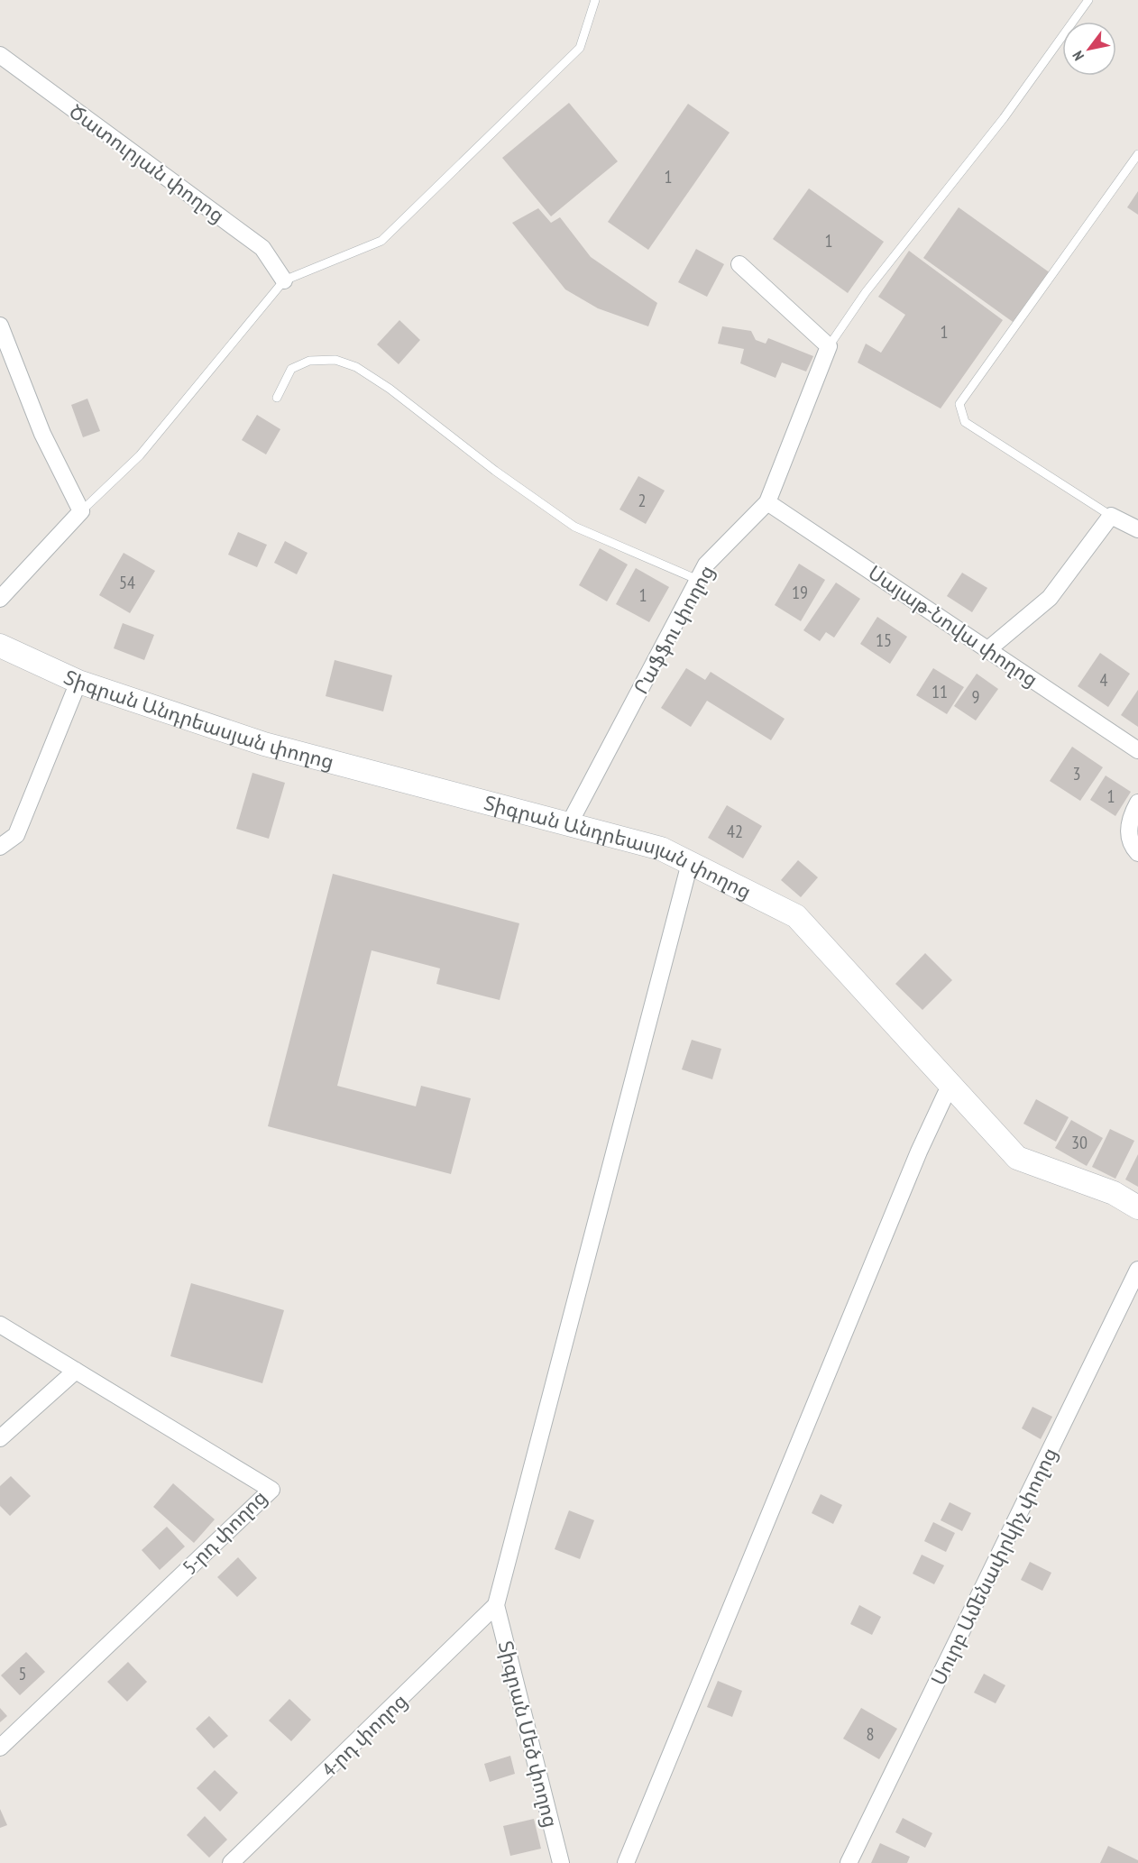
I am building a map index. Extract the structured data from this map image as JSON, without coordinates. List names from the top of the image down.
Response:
{
  "streets": {
    "main road": ["Տիգրան Անդրեասյան փողոց"],
    "street": [
      "Ծատուրյան փողոց",
      "Սայաթ-Նովա փողոց",
      "Րաֆֆու փողոց",
      "5-րդ փողոց",
      "Սուրբ Ամենափրկիչ փողոց",
      "Տիգրան Մեծ փողոց",
      "4-րդ փողոց"
    ]
  },
  "crossings": [
    ["Սայաթ-Նովա փողոց", "Րաֆֆու փողոց"],
    ["Րաֆֆու փողոց", "Տիգրան Անդրեասյան փողոց"],
    ["Տիգրան Մեծ փողոց", "4-րդ փողոց"]
  ],
  "house_numbers": [
    "1",
    "1",
    "1",
    "2",
    "54",
    "19",
    "1",
    "15",
    "4",
    "11",
    "9",
    "3",
    "1",
    "42",
    "30",
    "5",
    "8"
  ],
  "north": "bottom left"
}
